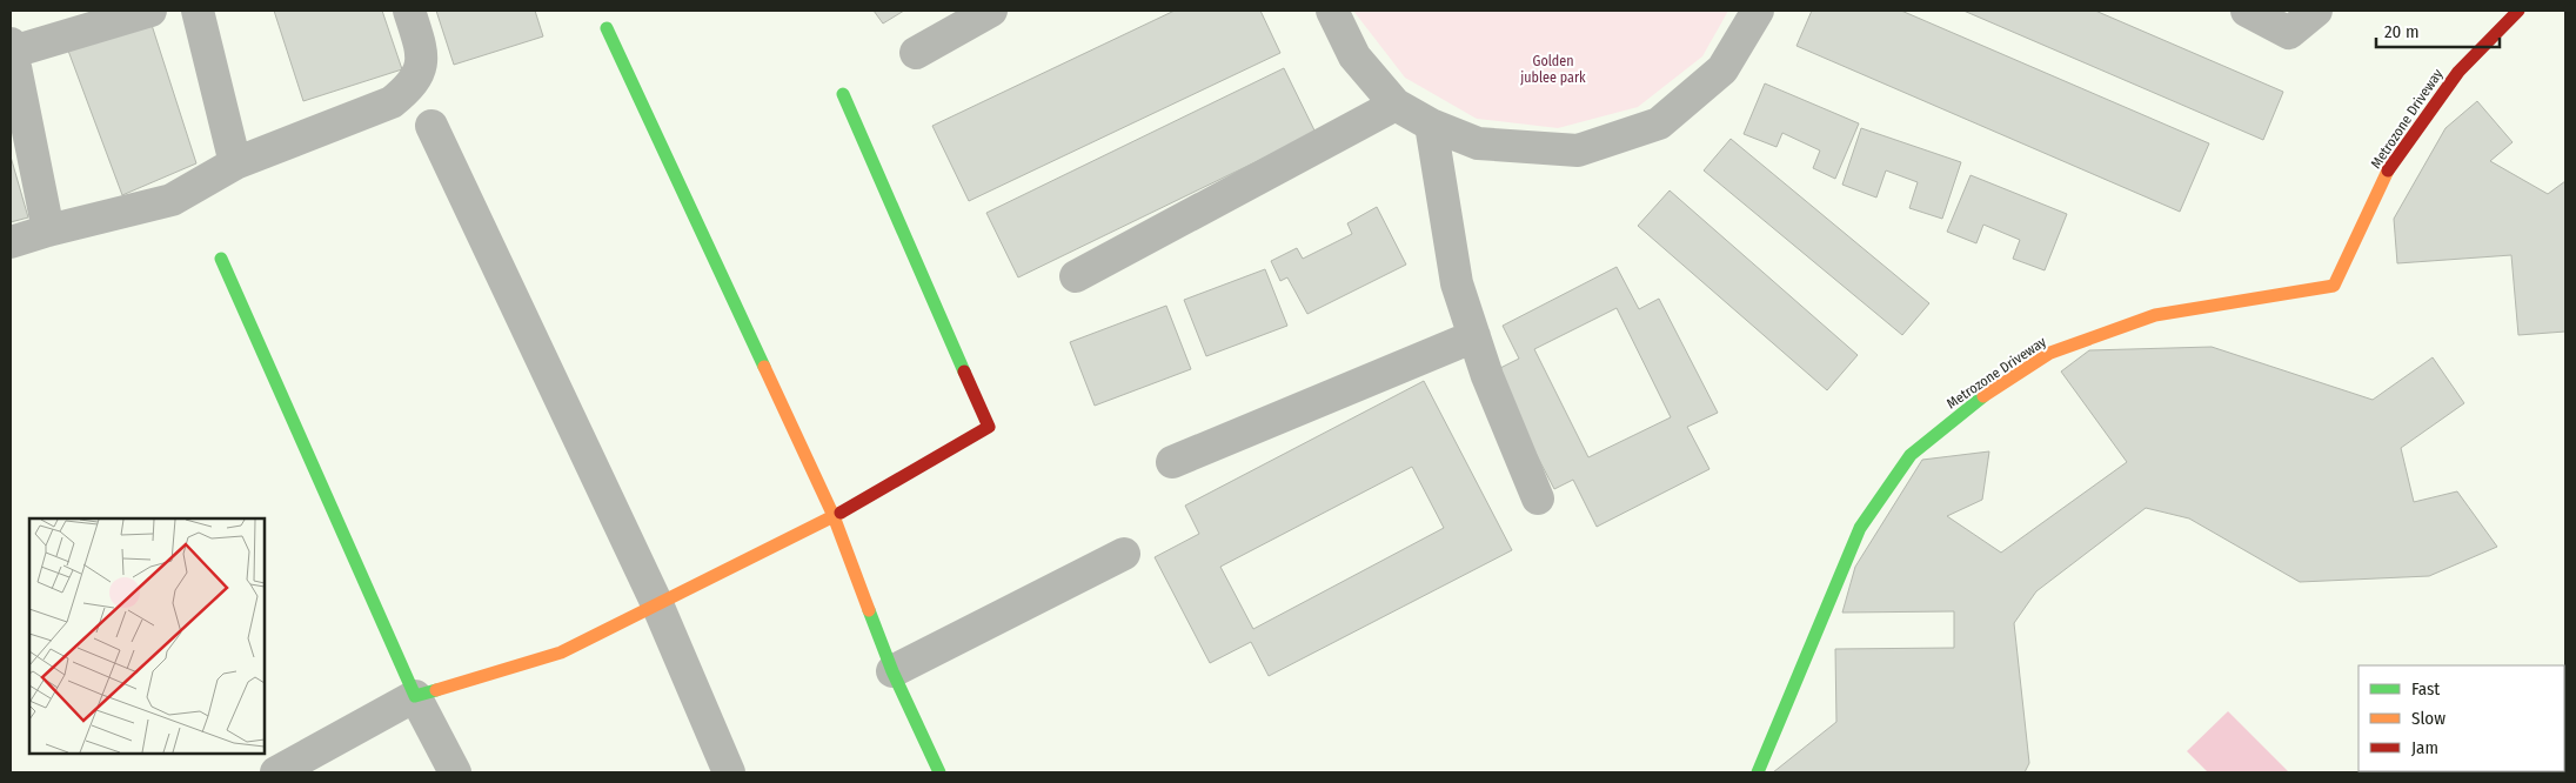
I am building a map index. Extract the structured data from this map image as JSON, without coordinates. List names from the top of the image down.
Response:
{
  "streets": {
    "street": ["Metrozone Driveway"]
  },
  "parks": ["Golden jublee park"],
  "legend": ["Fast", "Slow", "Jam"],
  "scale_bar": "20 m"
}
